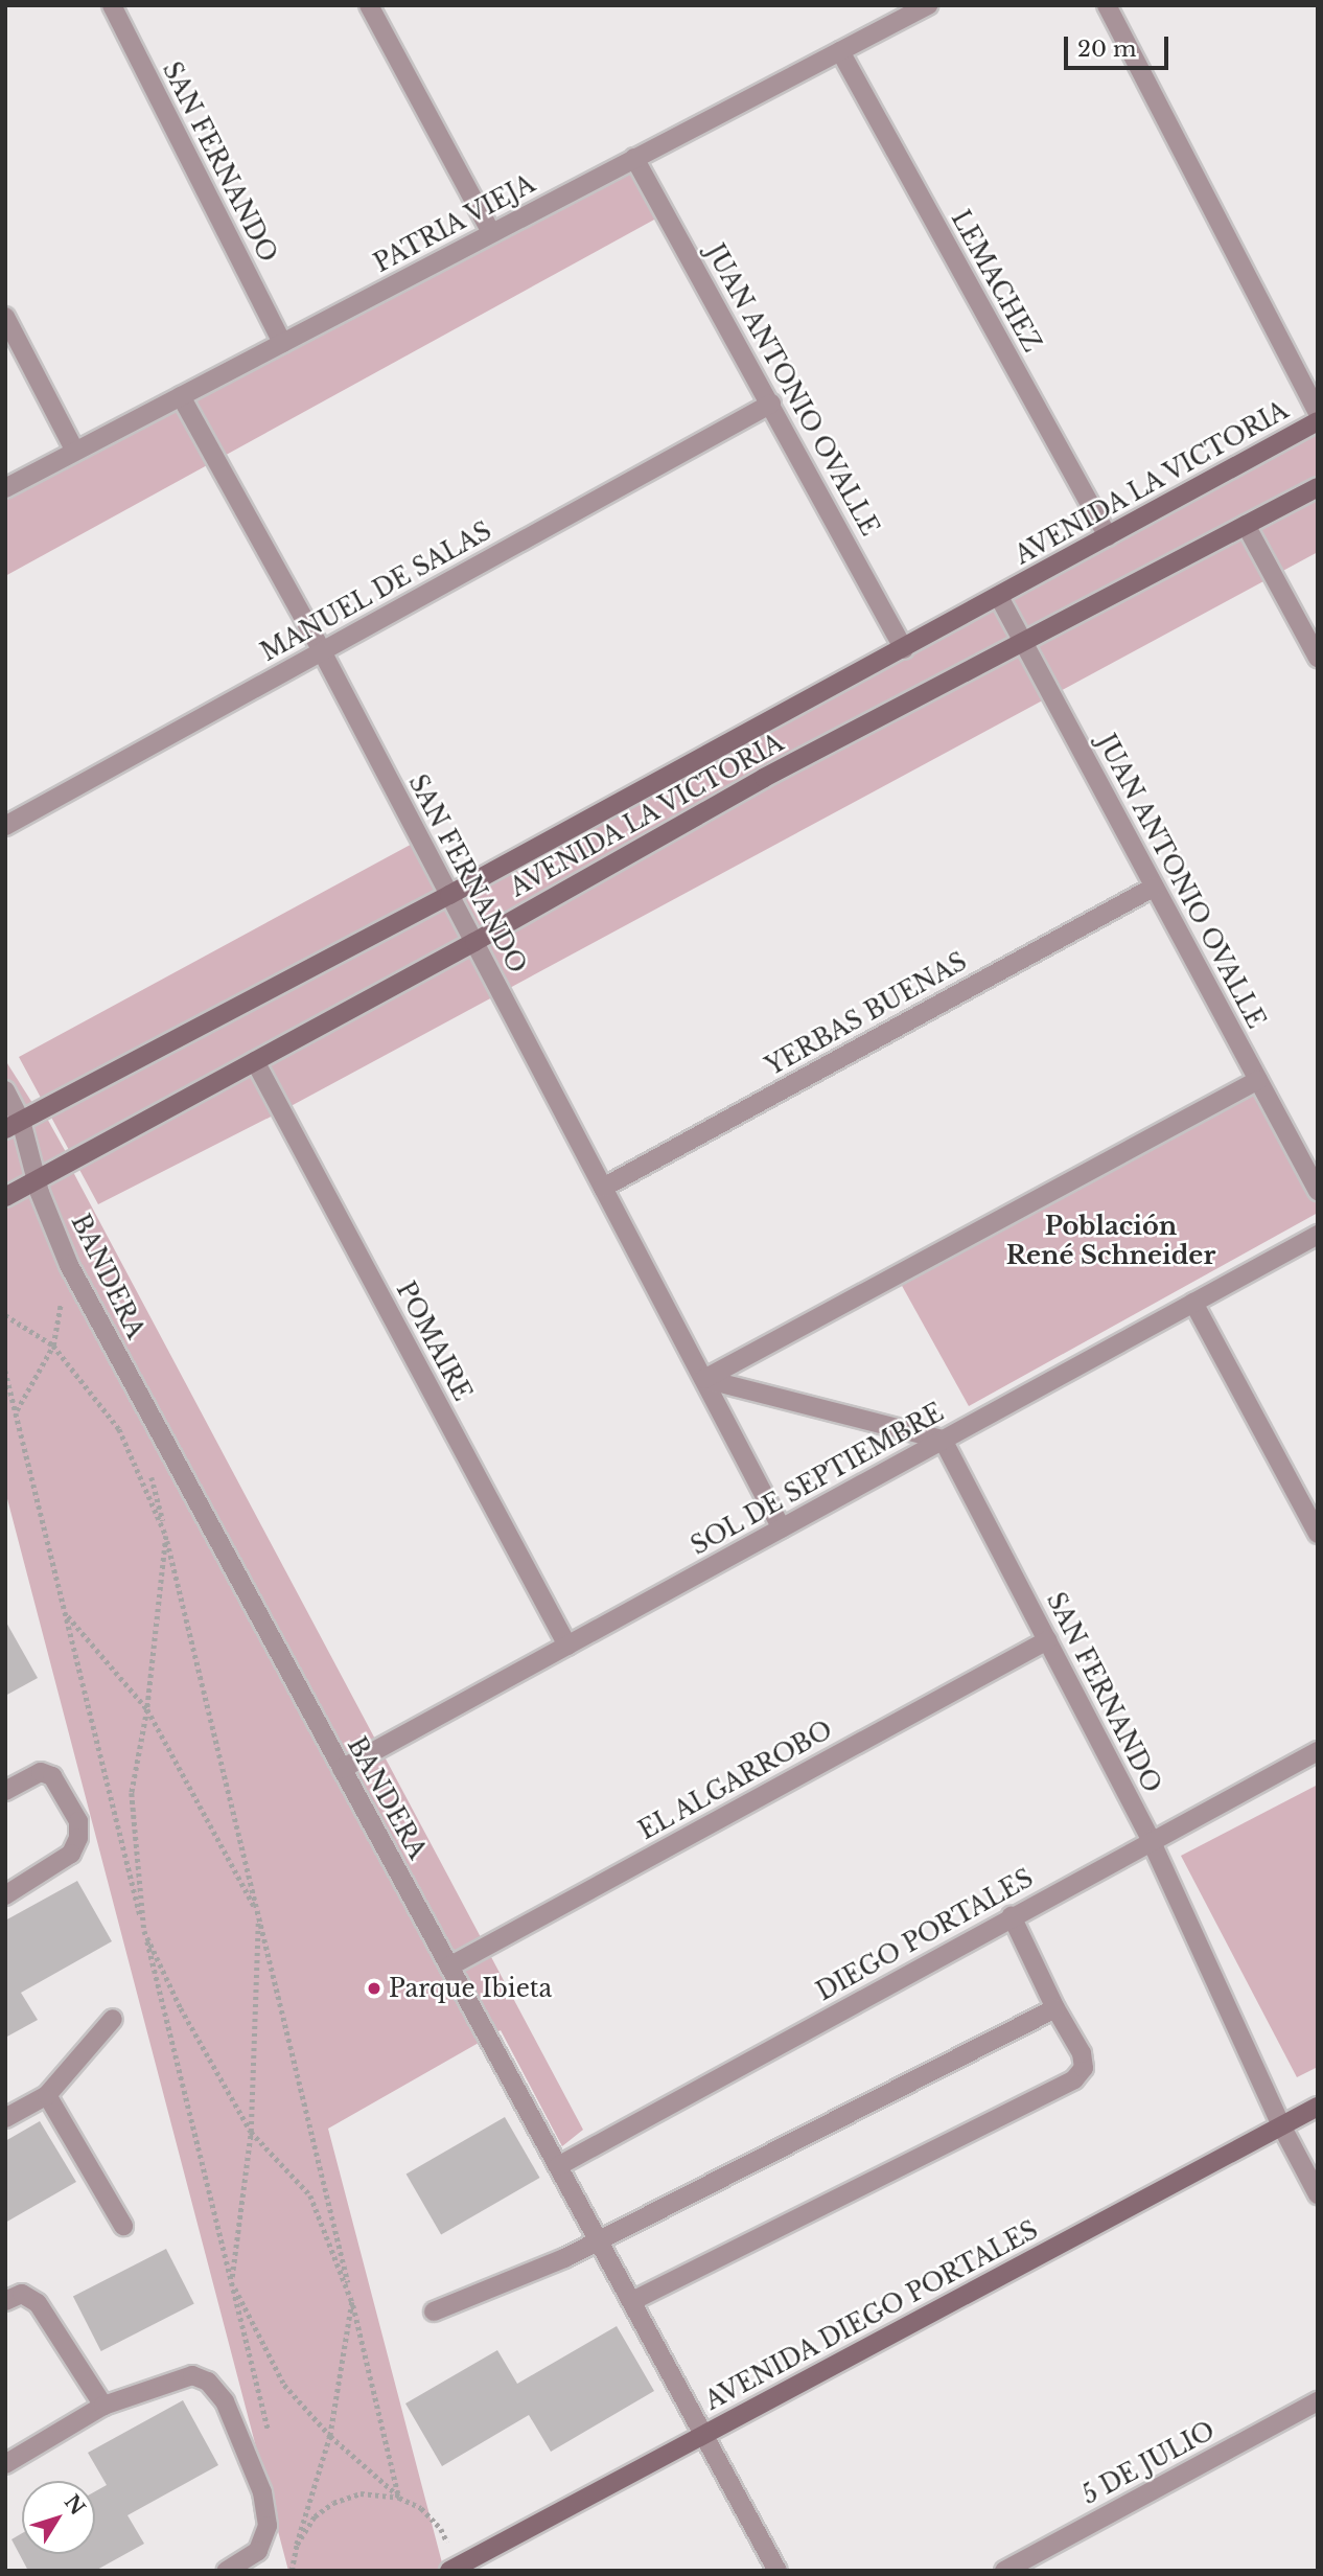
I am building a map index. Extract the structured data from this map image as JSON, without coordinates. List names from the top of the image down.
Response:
{
  "streets": {
    "main road": ["AVENIDA LA VICTORIA", "AVENIDA DIEGO PORTALES"],
    "street": [
      "SAN FERNANDO",
      "PATRIA VIEJA",
      "LEMACHEZ",
      "JUAN ANTONIO OVALLE",
      "MANUEL DE SALAS",
      "YERBAS BUENAS",
      "BANDERA",
      "POMAIRE",
      "SOL DE SEPTIEMBRE",
      "EL ALGARROBO",
      "DIEGO PORTALES",
      "5 DE JULIO"
    ]
  },
  "crossings": [
    ["SAN FERNANDO", "PATRIA VIEJA"],
    ["SAN FERNANDO", "AVENIDA LA VICTORIA"],
    ["SAN FERNANDO", "MANUEL DE SALAS"],
    ["SAN FERNANDO", "YERBAS BUENAS"],
    ["SAN FERNANDO", "SOL DE SEPTIEMBRE"],
    ["SAN FERNANDO", "EL ALGARROBO"],
    ["SAN FERNANDO", "DIEGO PORTALES"],
    ["SAN FERNANDO", "AVENIDA DIEGO PORTALES"],
    ["PATRIA VIEJA", "LEMACHEZ"],
    ["PATRIA VIEJA", "JUAN ANTONIO OVALLE"],
    ["LEMACHEZ", "AVENIDA LA VICTORIA"],
    ["JUAN ANTONIO OVALLE", "AVENIDA LA VICTORIA"],
    ["JUAN ANTONIO OVALLE", "MANUEL DE SALAS"],
    ["JUAN ANTONIO OVALLE", "YERBAS BUENAS"],
    ["AVENIDA LA VICTORIA", "BANDERA"],
    ["AVENIDA LA VICTORIA", "POMAIRE"],
    ["BANDERA", "SOL DE SEPTIEMBRE"],
    ["BANDERA", "EL ALGARROBO"],
    ["BANDERA", "DIEGO PORTALES"],
    ["BANDERA", "AVENIDA DIEGO PORTALES"],
    ["POMAIRE", "SOL DE SEPTIEMBRE"]
  ],
  "districts": ["Población René Schneider"],
  "places": ["Parque Ibieta"],
  "scale_bar": "20 m",
  "north": "top right"
}
